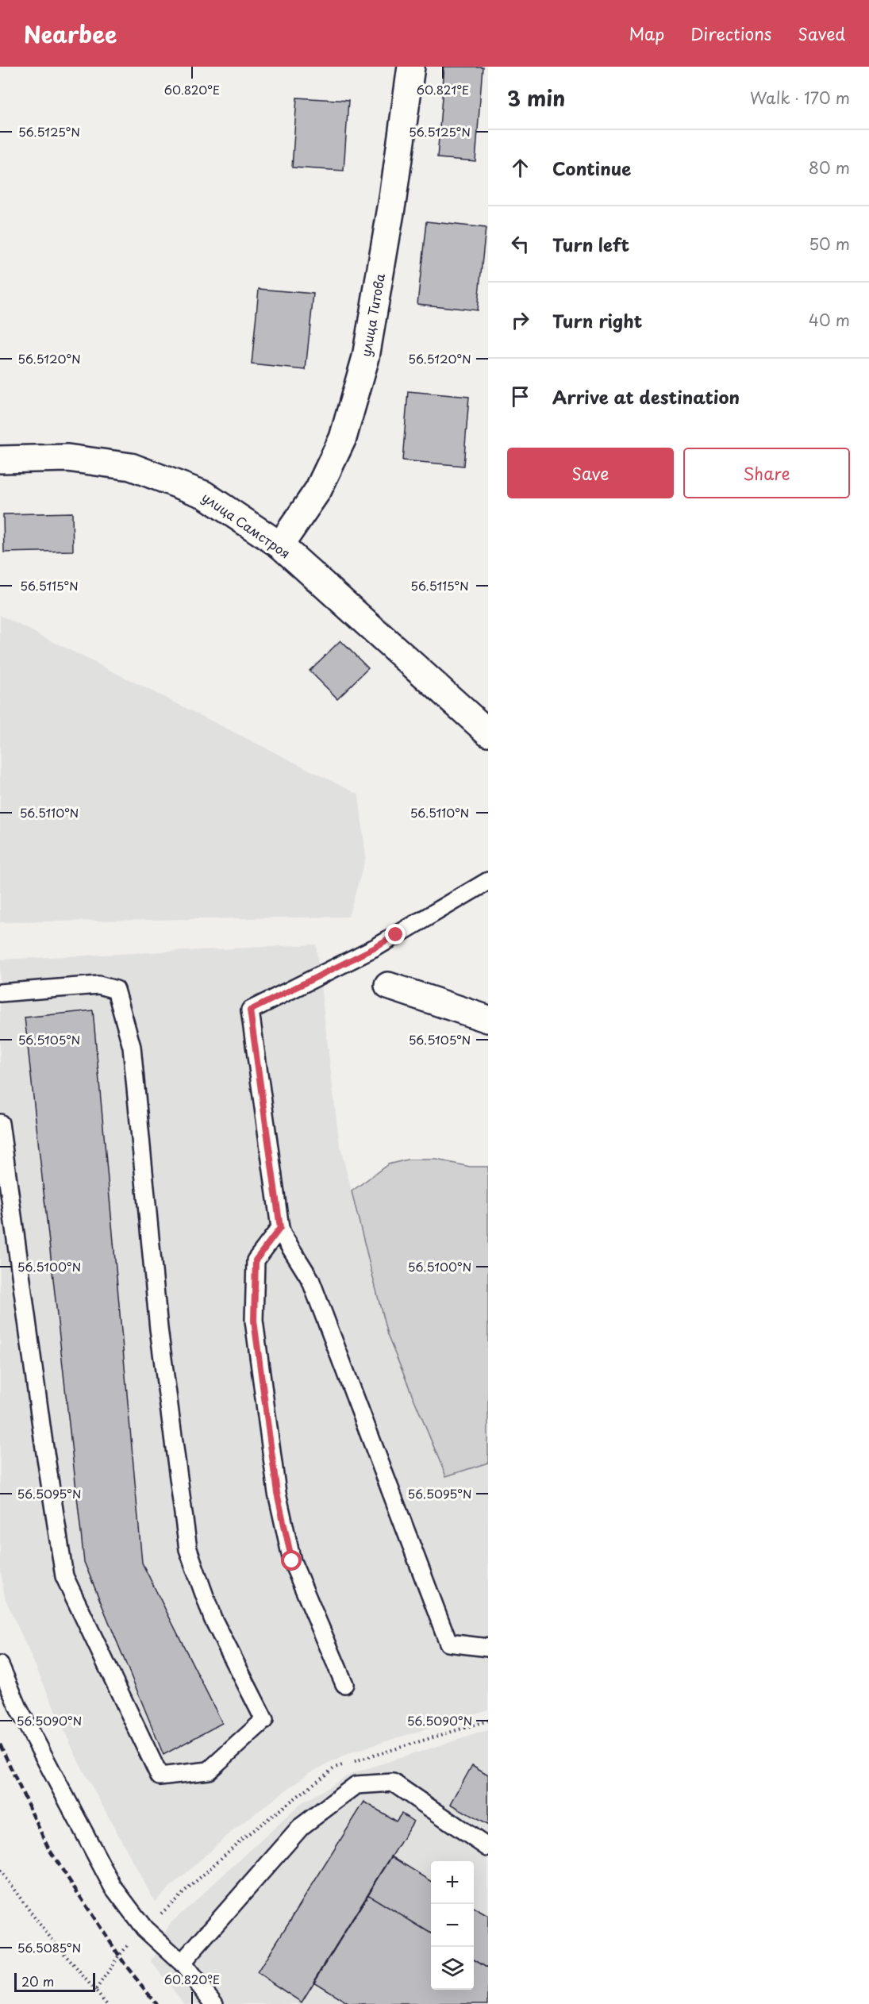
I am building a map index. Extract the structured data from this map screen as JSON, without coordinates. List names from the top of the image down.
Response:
{
  "streets": {
    "street": ["улица Титова", "улица Самстроя"]
  },
  "crossings": [
    ["улица Титова", "улица Самстроя"]
  ],
  "scale_bar": "20 m",
  "page": {
    "header": "Nearbee",
    "nav": ["Map", "Directions", "Saved"],
    "heading": ["3 min", "Walk · 170 m"],
    "list": [
      ["Continue", "80 m"],
      ["Turn left", "50 m"],
      ["Turn right", "40 m"],
      "Arrive at destination"
    ],
    "buttons": ["Save", "Share"],
    "map_buttons": ["+", "−"],
    "scale": "20 m"
  },
  "coordinates": [
    "60.820°E",
    "60.821°E",
    "56.5125°N",
    "56.5120°N",
    "56.5115°N",
    "56.5110°N",
    "56.5105°N",
    "56.5100°N",
    "56.5095°N",
    "56.5090°N",
    "56.5085°N"
  ]
}
